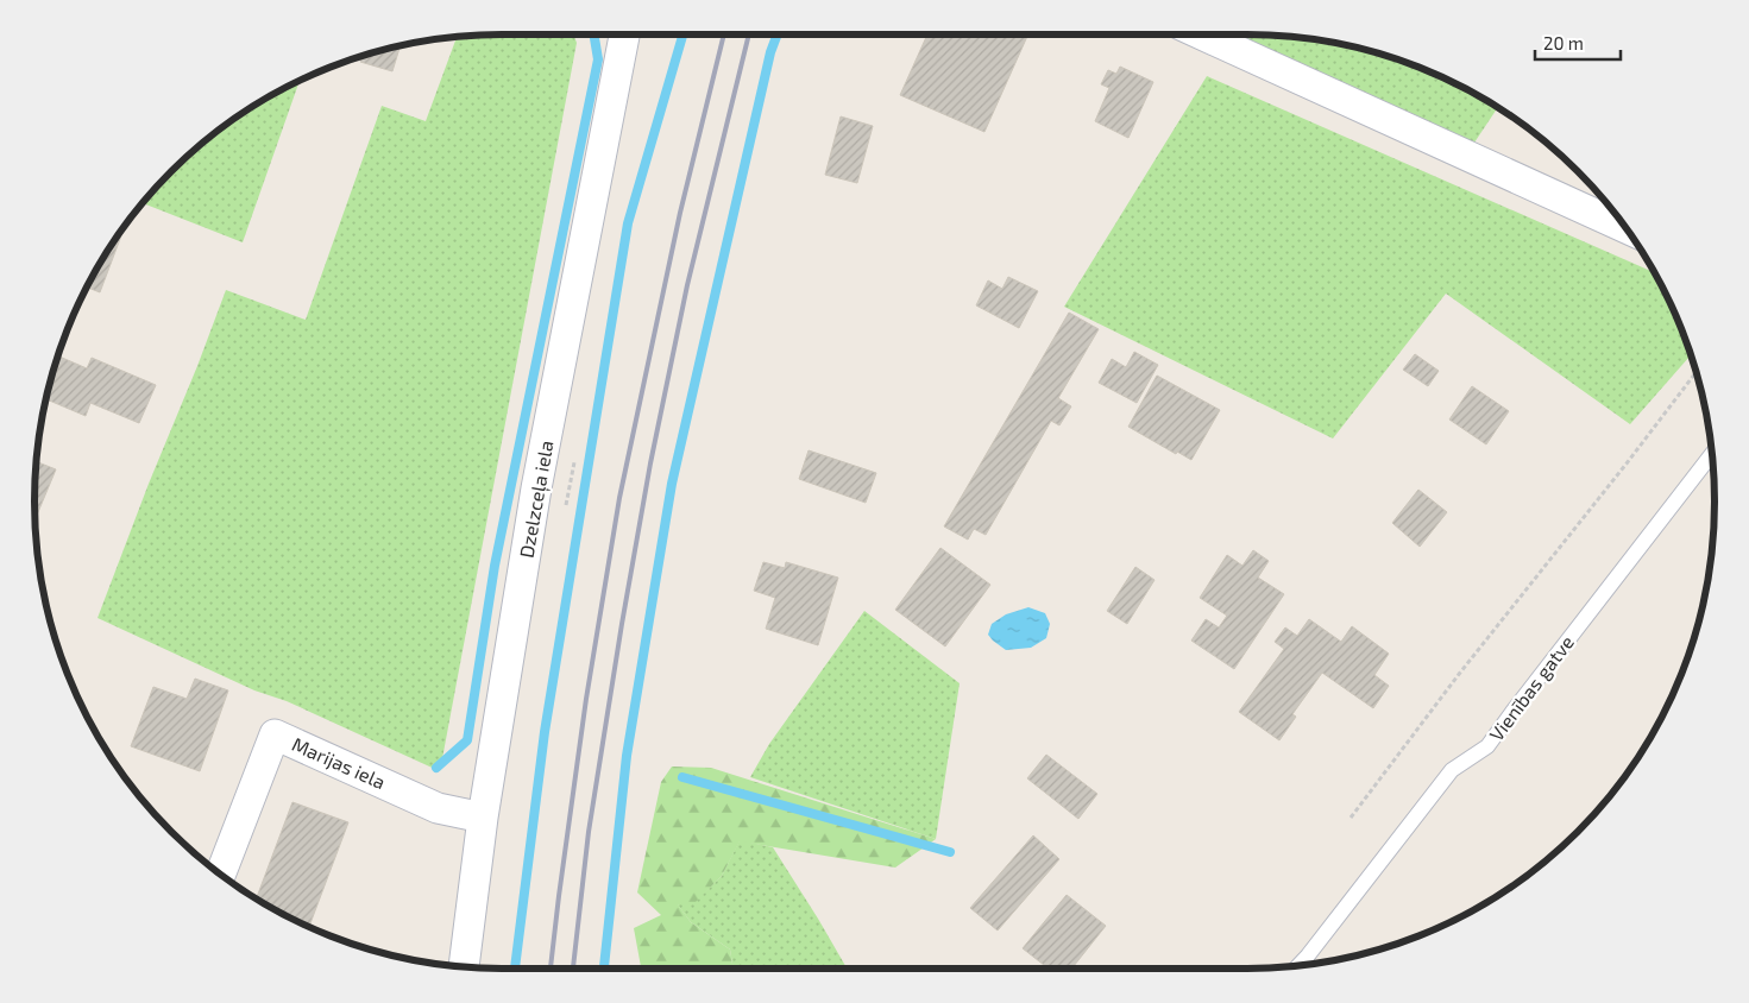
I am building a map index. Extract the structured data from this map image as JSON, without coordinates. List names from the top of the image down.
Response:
{
  "streets": {
    "street": ["Dzelzceļa iela", "Marijas iela"],
    "lane": ["Vienības gatve"]
  },
  "crossings": [
    ["Dzelzceļa iela", "Marijas iela"]
  ],
  "scale_bar": "20 m"
}
